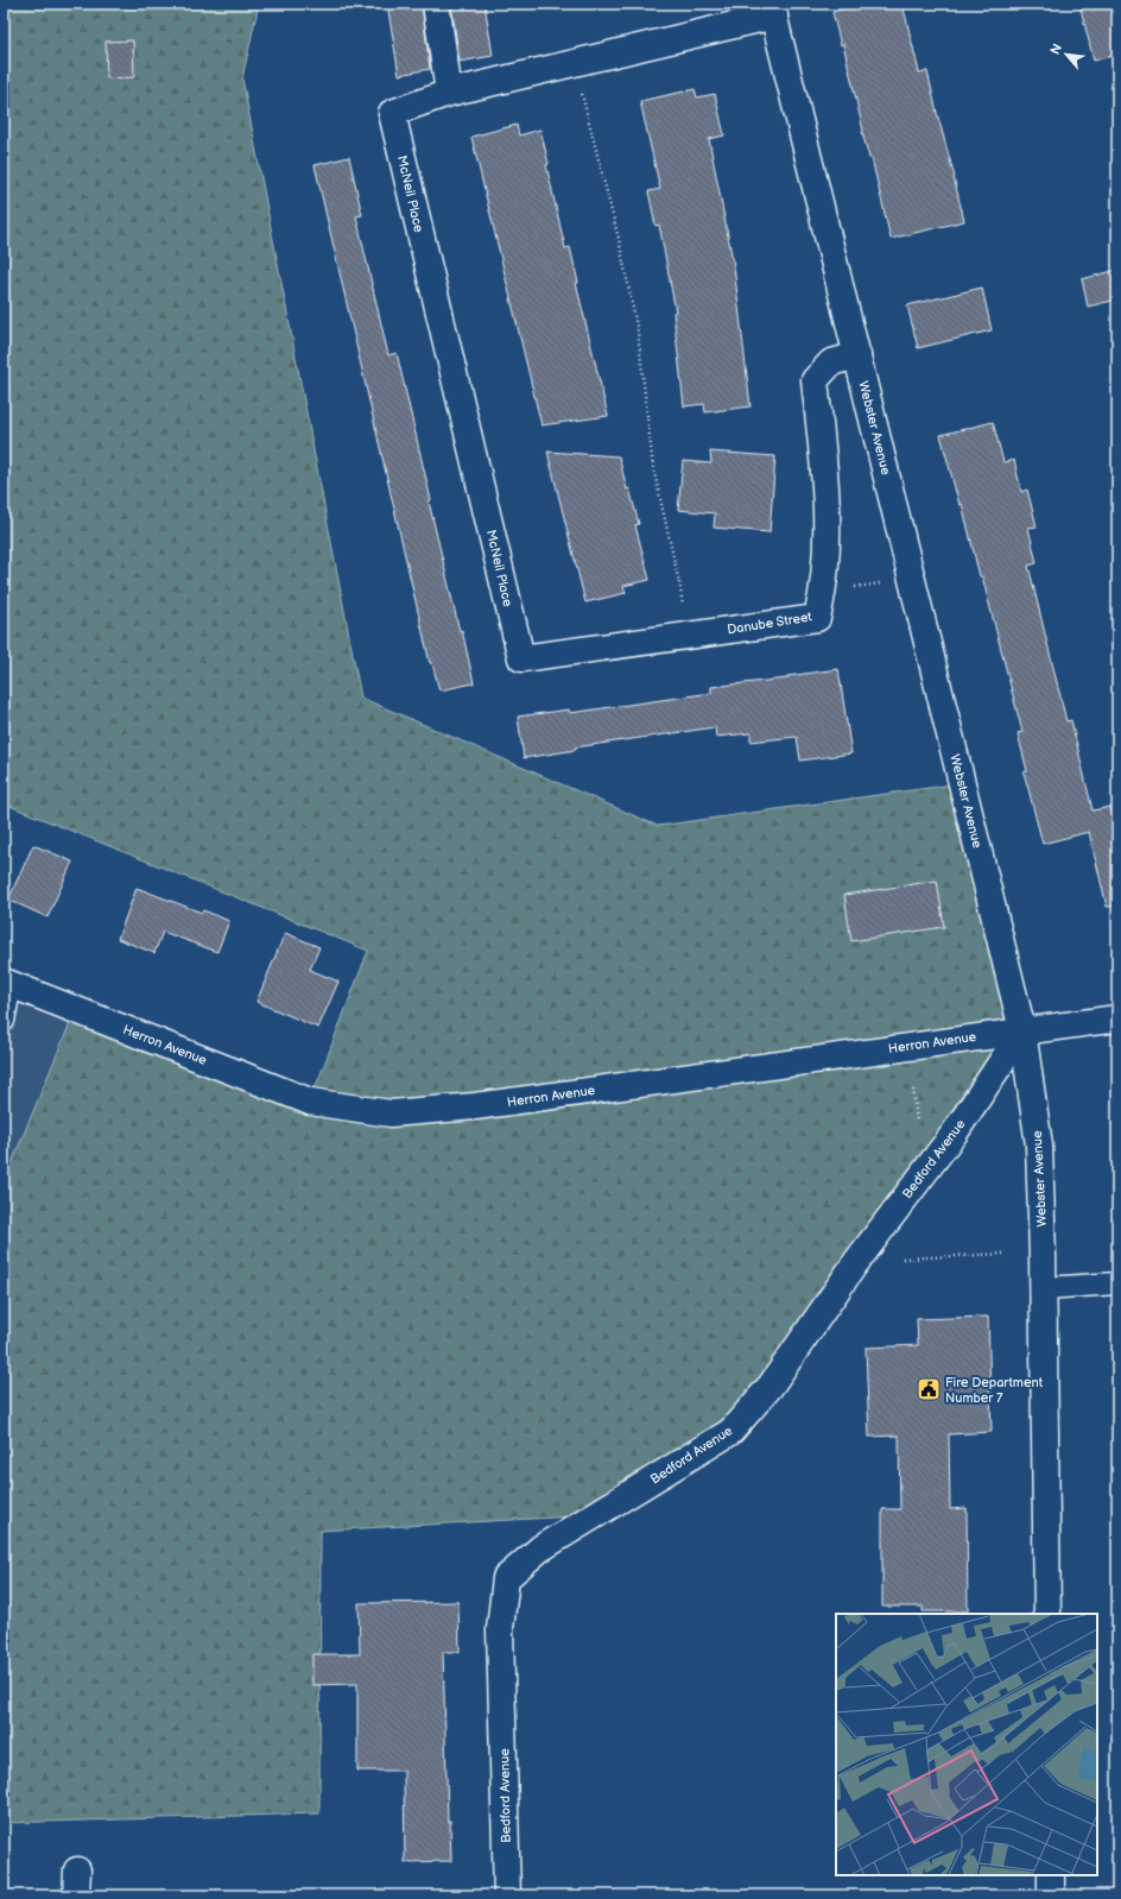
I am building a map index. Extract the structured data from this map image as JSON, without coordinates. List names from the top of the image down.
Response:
{
  "streets": {
    "street": [
      "McNeil Place",
      "Webster Avenue",
      "Danube Street",
      "Herron Avenue",
      "Bedford Avenue"
    ]
  },
  "crossings": [
    ["McNeil Place", "Webster Avenue"],
    ["McNeil Place", "Danube Street"],
    ["Webster Avenue", "Danube Street"],
    ["Webster Avenue", "Herron Avenue"],
    ["Webster Avenue", "Bedford Avenue"],
    ["Herron Avenue", "Bedford Avenue"]
  ],
  "places": {
    "public building": ["Fire Department Number 7"]
  },
  "north": "top left"
}
